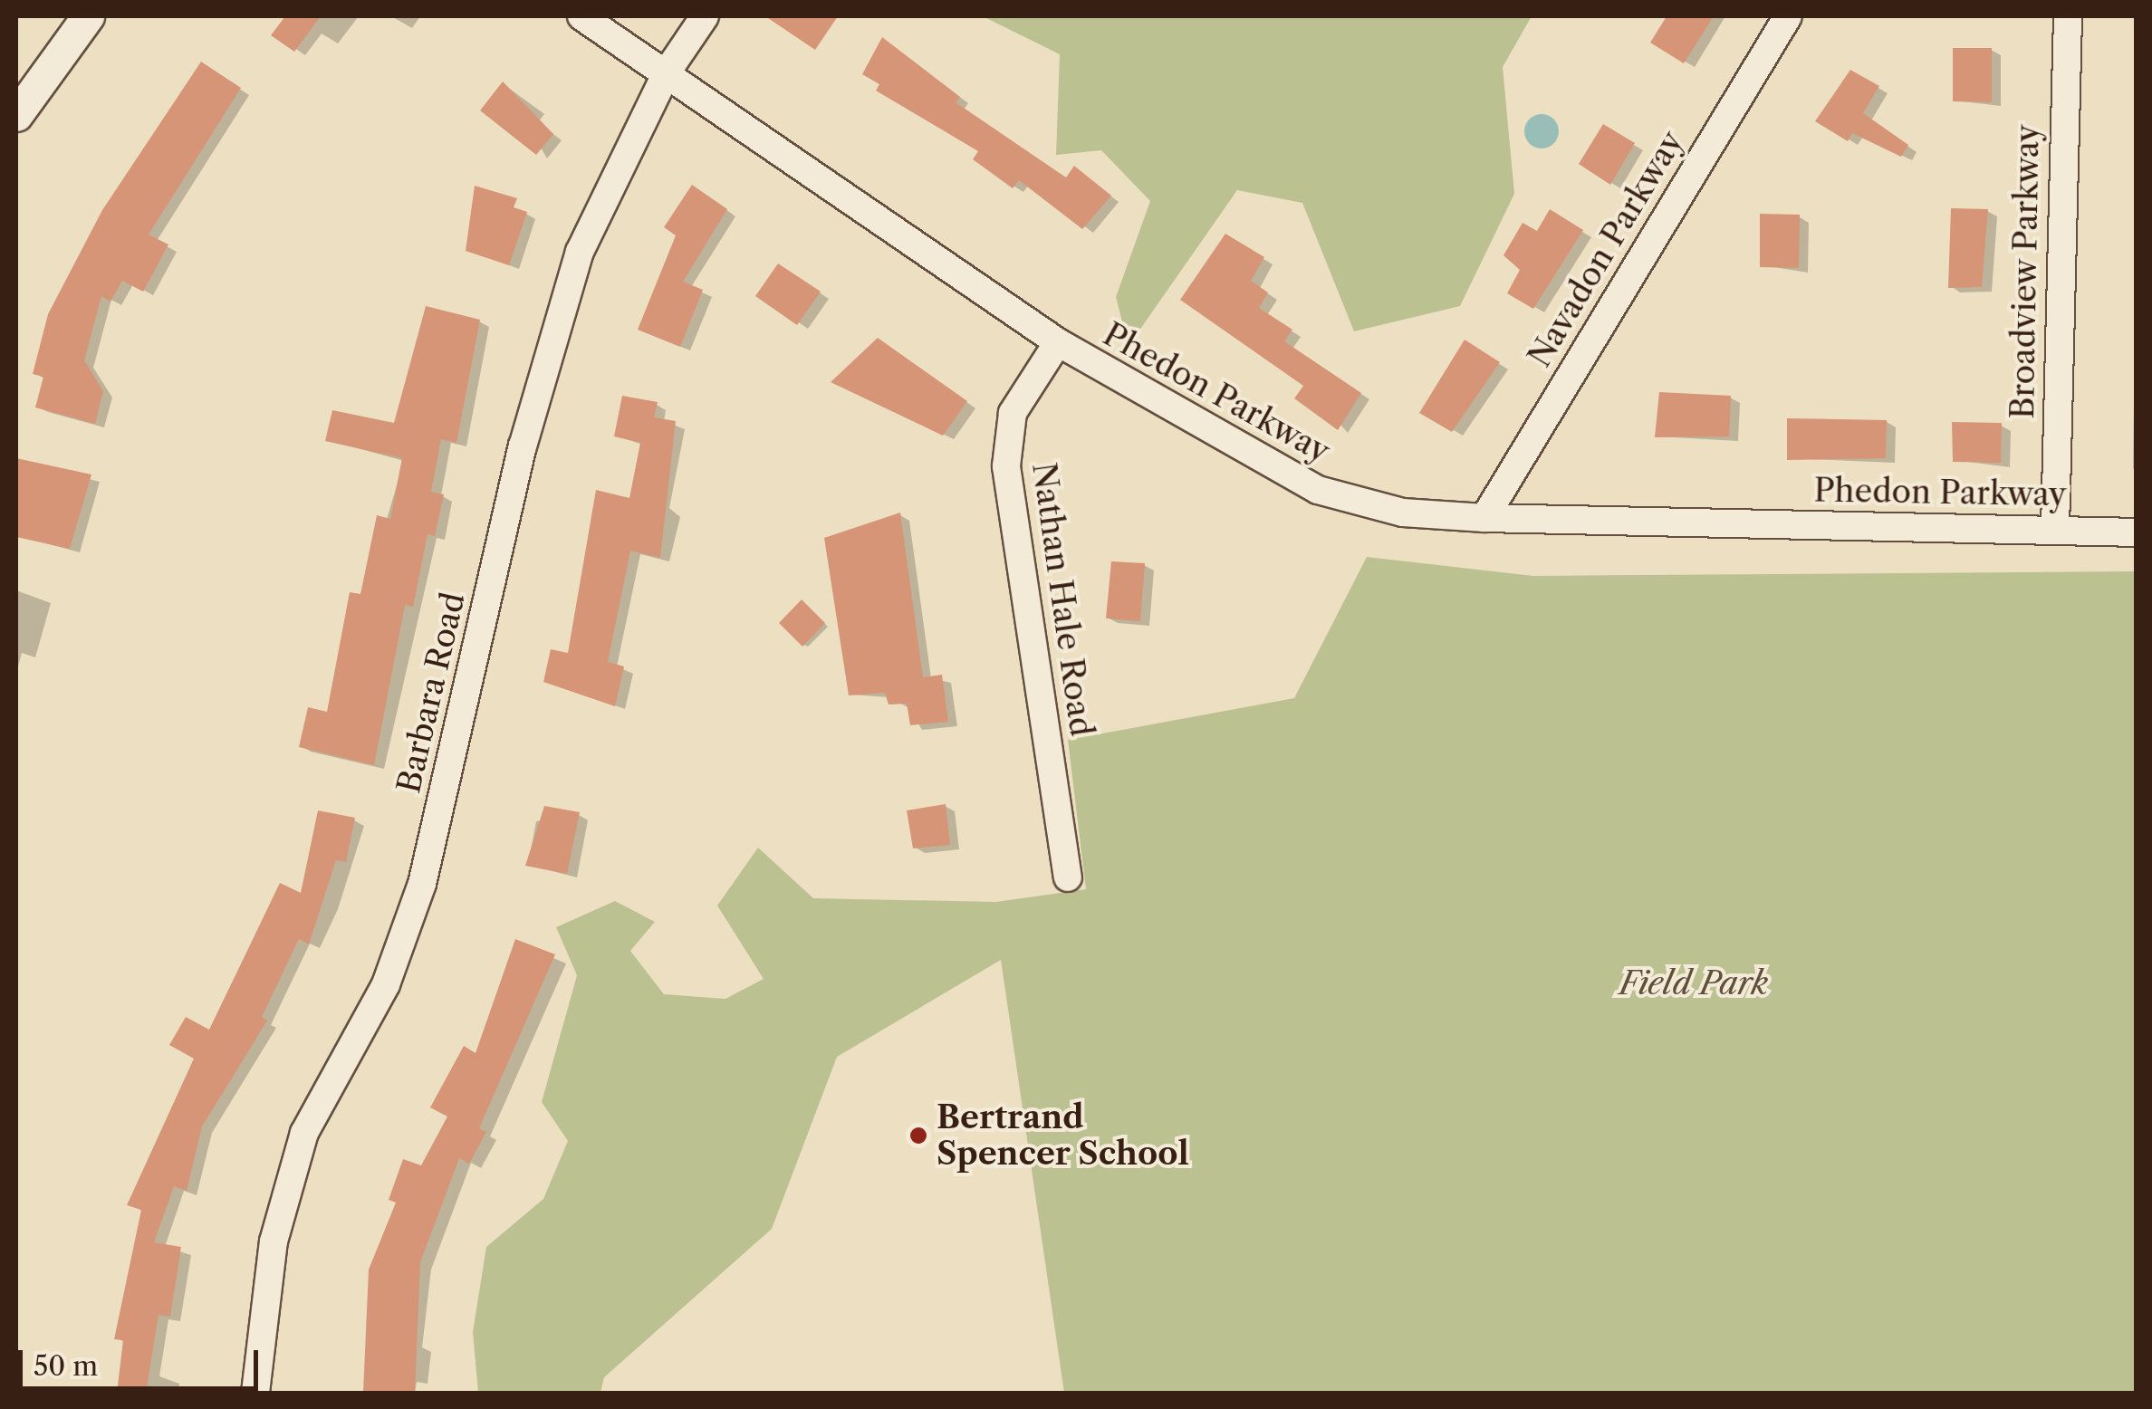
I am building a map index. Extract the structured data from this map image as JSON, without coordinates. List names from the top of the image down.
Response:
{
  "streets": {
    "street": [
      "Navadon Parkway",
      "Broadview Parkway",
      "Phedon Parkway",
      "Nathan Hale Road",
      "Barbara Road"
    ]
  },
  "crossings": [
    ["Navadon Parkway", "Phedon Parkway"],
    ["Broadview Parkway", "Phedon Parkway"],
    ["Phedon Parkway", "Nathan Hale Road"],
    ["Phedon Parkway", "Barbara Road"]
  ],
  "parks": ["Field Park"],
  "places": ["Bertrand Spencer School"],
  "scale_bar": "50 m"
}
